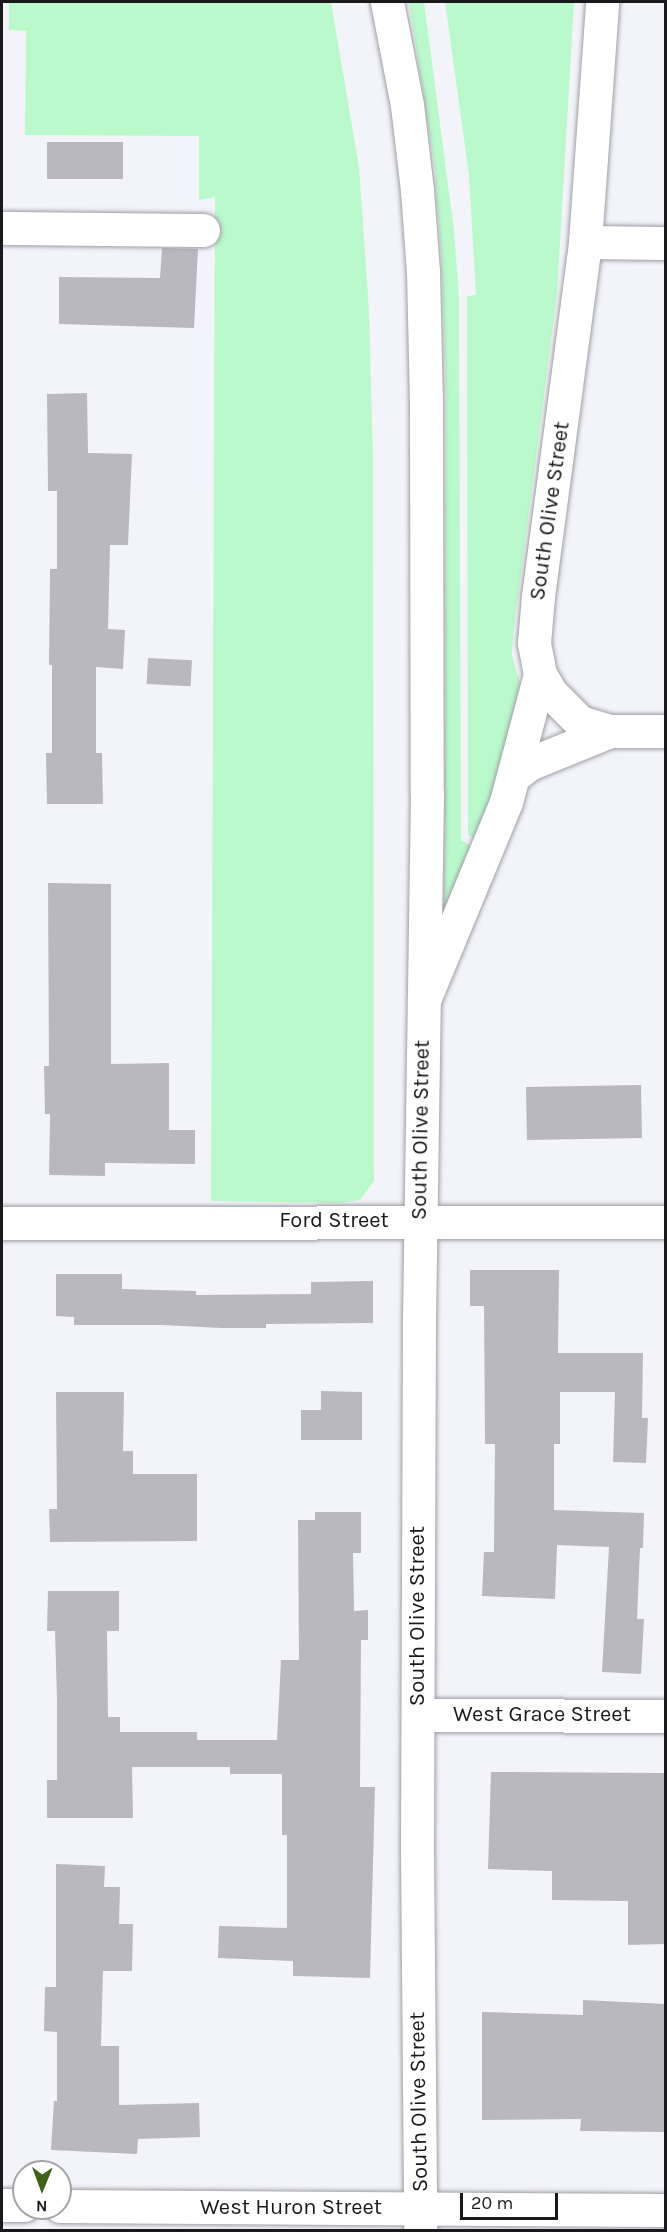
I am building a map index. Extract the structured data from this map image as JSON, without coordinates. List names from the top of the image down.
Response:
{
  "streets": {
    "street": [
      "South Olive Street",
      "Ford Street",
      "West Grace Street",
      "West Huron Street"
    ]
  },
  "crossings": [
    ["South Olive Street", "Ford Street"],
    ["South Olive Street", "West Grace Street"],
    ["South Olive Street", "West Huron Street"]
  ],
  "scale_bar": "20 m",
  "north": "bottom"
}
